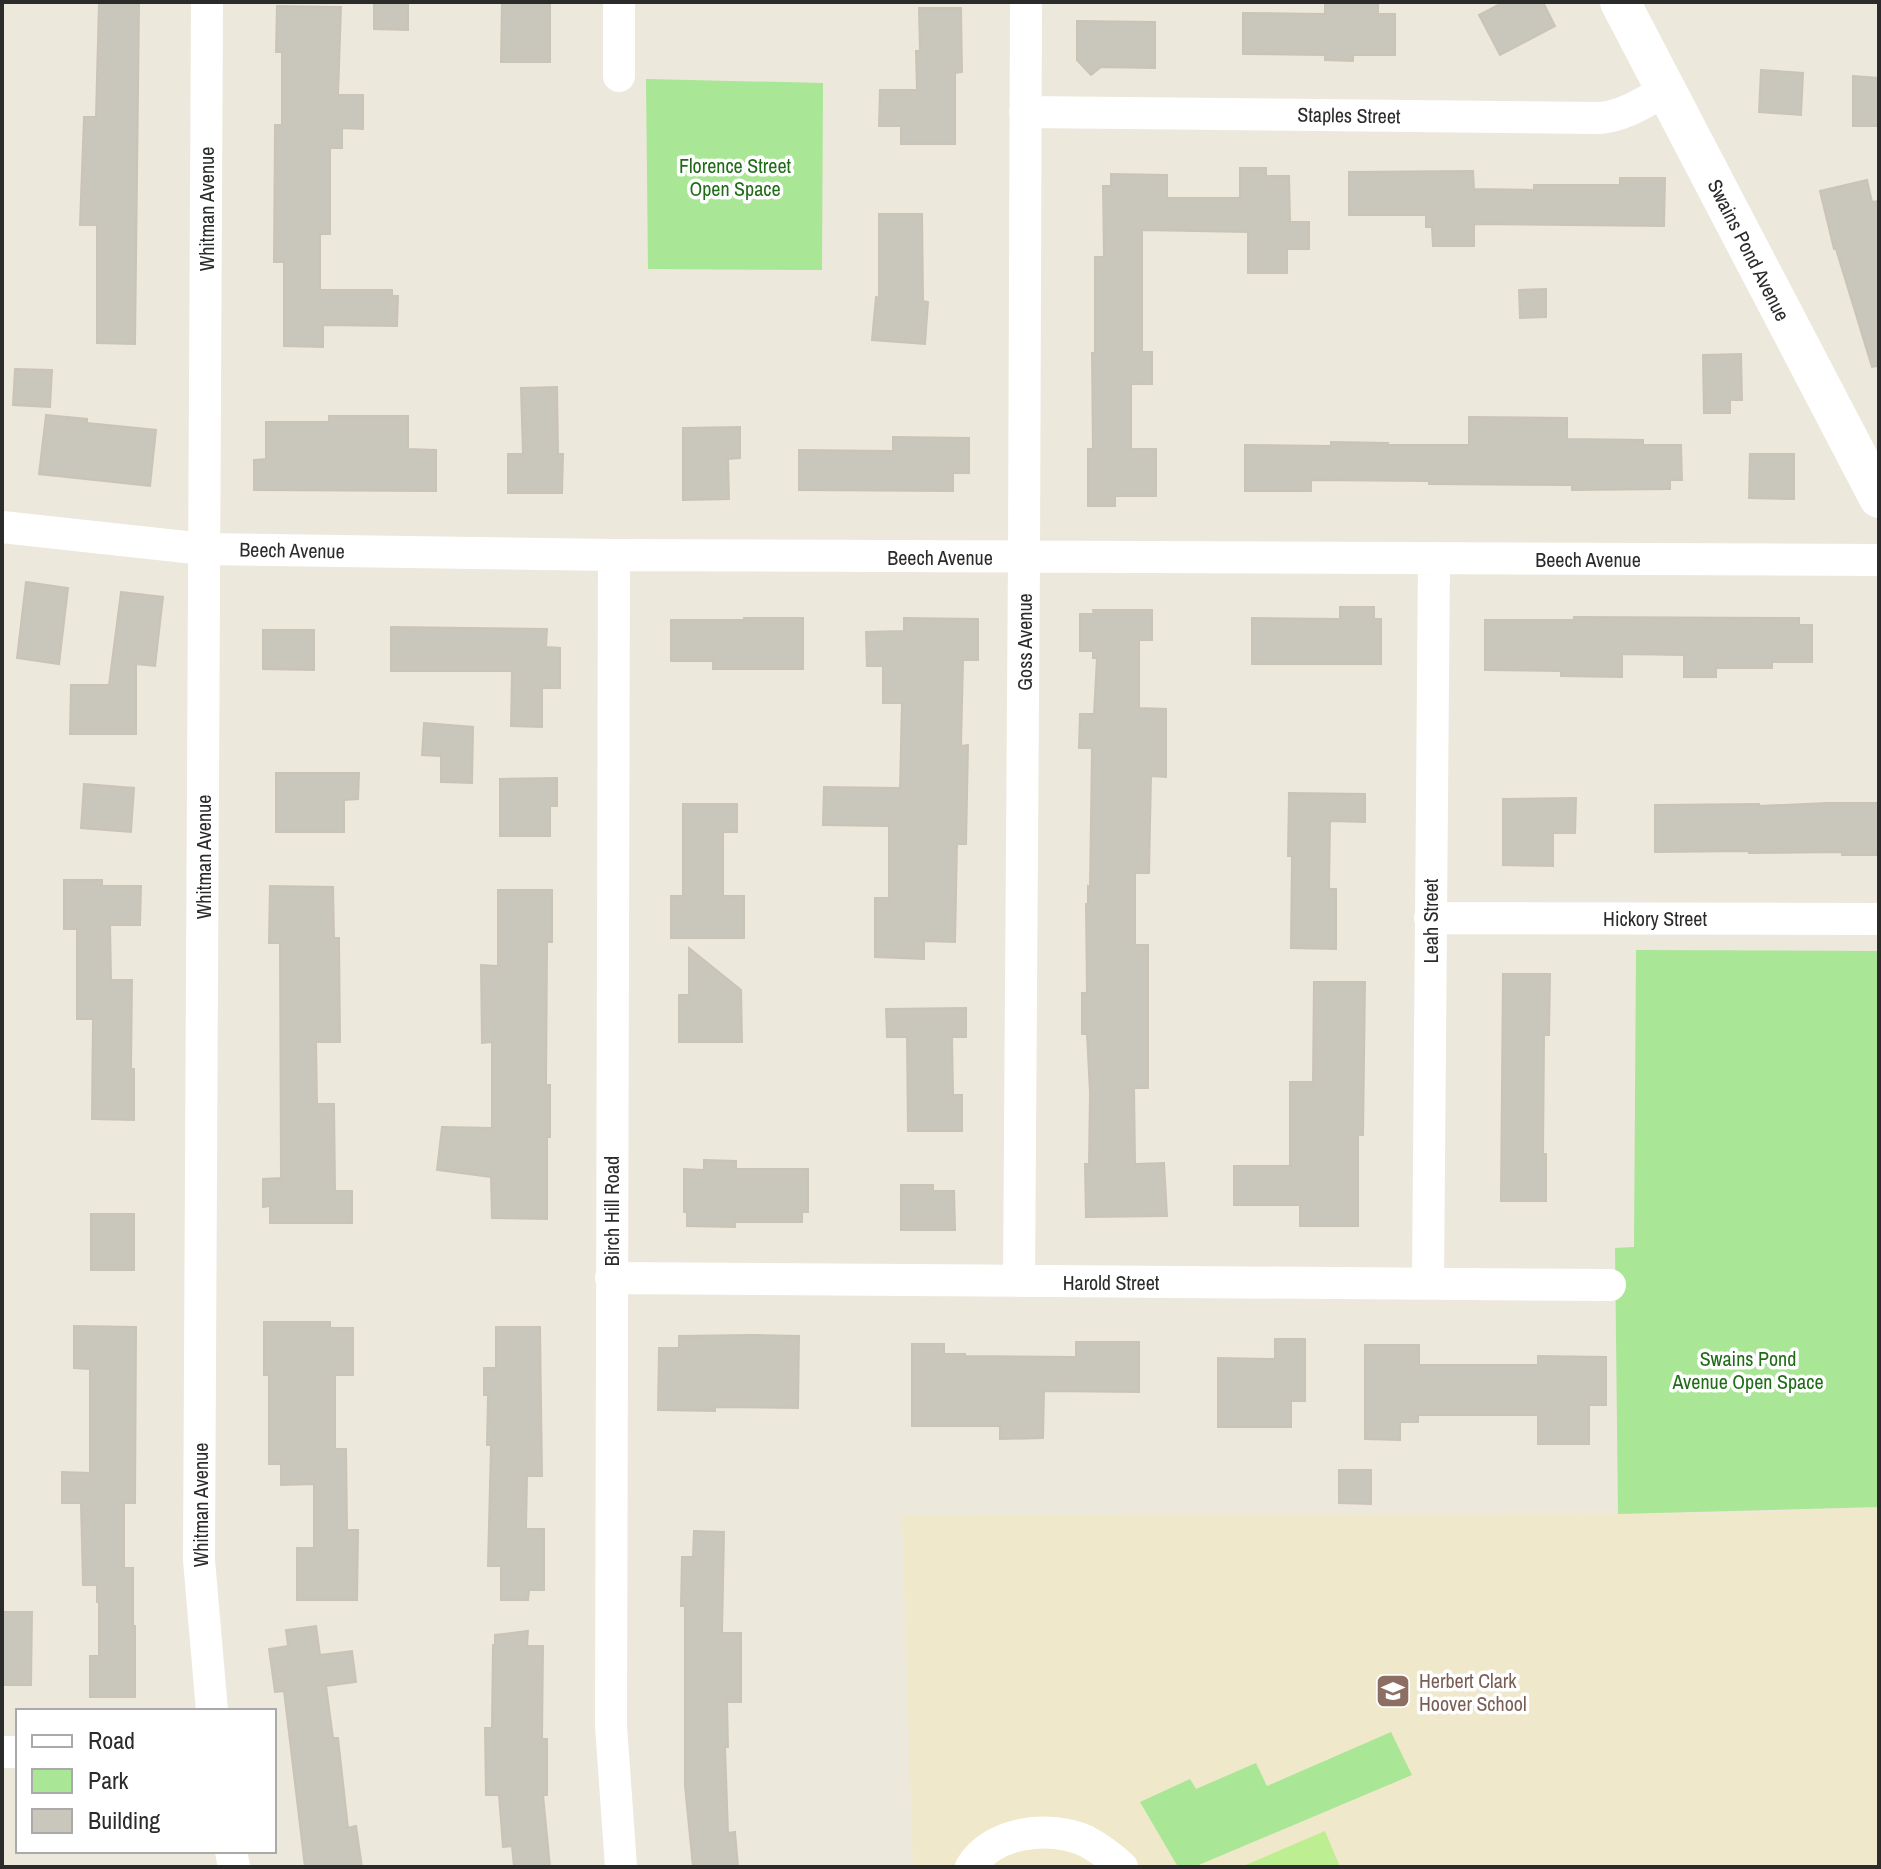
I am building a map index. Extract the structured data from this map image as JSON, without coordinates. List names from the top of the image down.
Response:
{
  "streets": {
    "street": [
      "Staples Street",
      "Whitman Avenue",
      "Swains Pond Avenue",
      "Beech Avenue",
      "Goss Avenue",
      "Hickory Street",
      "Leah Street",
      "Birch Hill Road",
      "Harold Street"
    ]
  },
  "crossings": [
    ["Staples Street", "Swains Pond Avenue"],
    ["Staples Street", "Goss Avenue"],
    ["Whitman Avenue", "Beech Avenue"],
    ["Beech Avenue", "Goss Avenue"],
    ["Beech Avenue", "Leah Street"],
    ["Beech Avenue", "Birch Hill Road"],
    ["Goss Avenue", "Harold Street"],
    ["Hickory Street", "Leah Street"],
    ["Leah Street", "Harold Street"],
    ["Birch Hill Road", "Harold Street"]
  ],
  "parks": ["Florence Street Open Space", "Swains Pond Avenue Open Space"],
  "places": {
    "school or university": ["Herbert Clark Hoover School"]
  },
  "legend": ["Road", "Park", "Building"]
}
